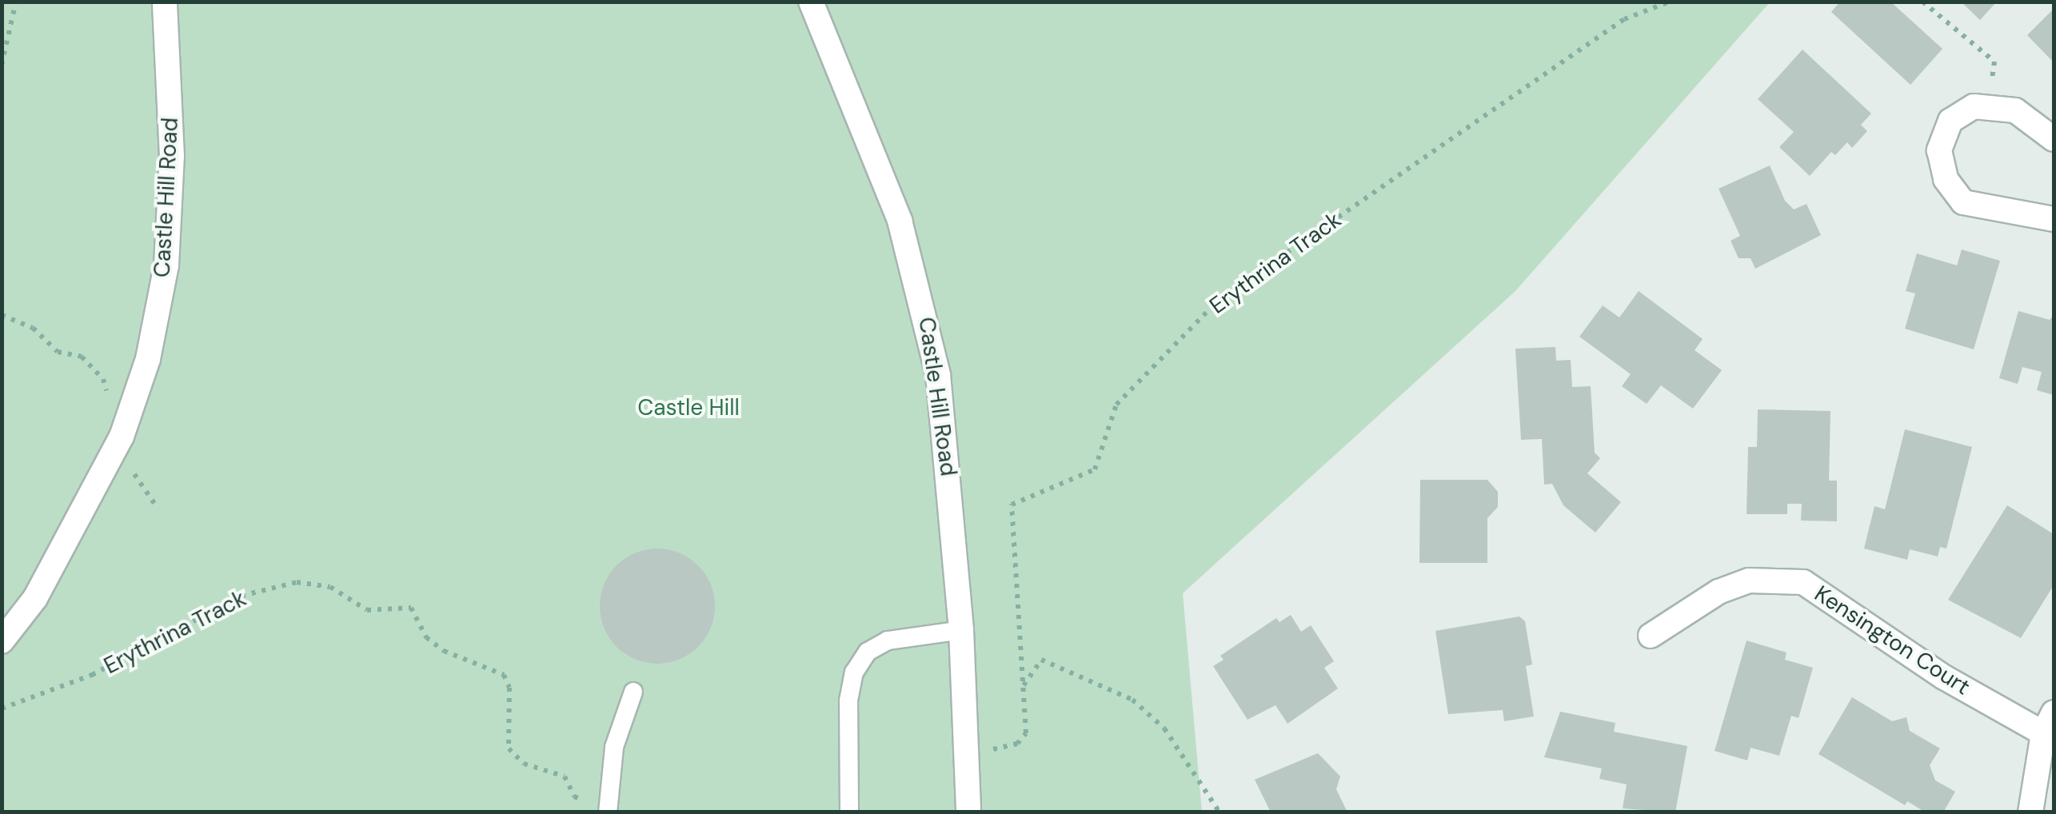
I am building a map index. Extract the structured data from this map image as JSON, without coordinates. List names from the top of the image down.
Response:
{
  "streets": {
    "main road": ["Castle Hill Road", "Kensington Court"],
    "path": ["Erythrina Track"]
  },
  "crossings": [
    ["Castle Hill Road", "Erythrina Track"]
  ],
  "parks": ["Castle Hill"]
}
